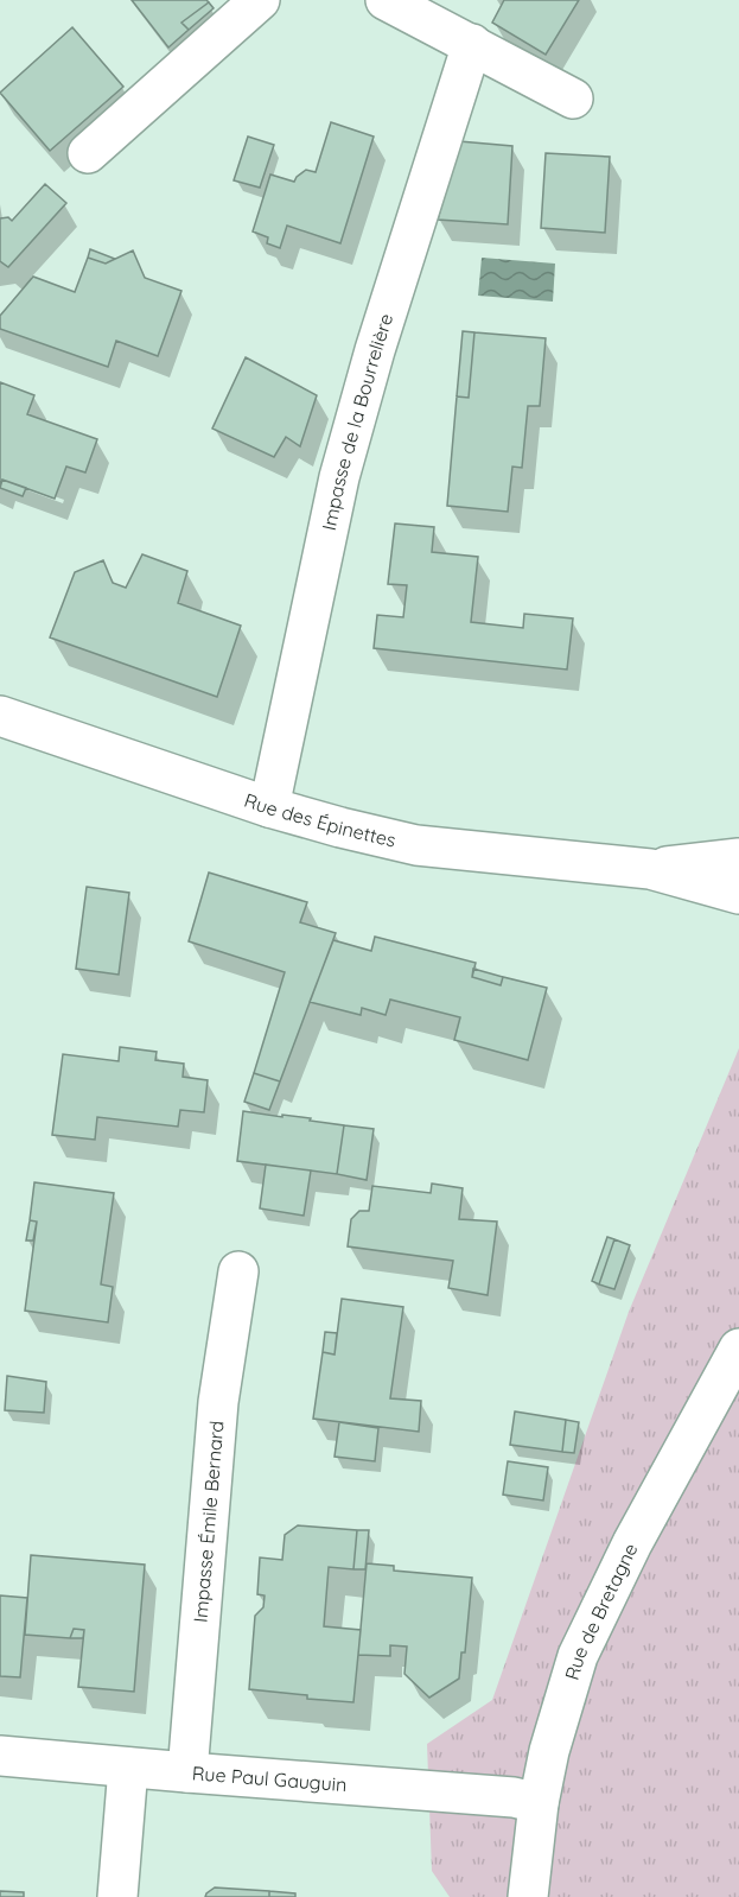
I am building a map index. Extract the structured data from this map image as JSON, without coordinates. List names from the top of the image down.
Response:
{
  "streets": {
    "street": [
      "Impasse de la Bourrelière",
      "Rue des Épinettes",
      "Impasse Émile Bernard",
      "Rue de Bretagne",
      "Rue Paul Gauguin"
    ]
  },
  "crossings": [
    ["Impasse de la Bourrelière", "Rue des Épinettes"],
    ["Impasse Émile Bernard", "Rue Paul Gauguin"],
    ["Rue de Bretagne", "Rue Paul Gauguin"]
  ]
}
